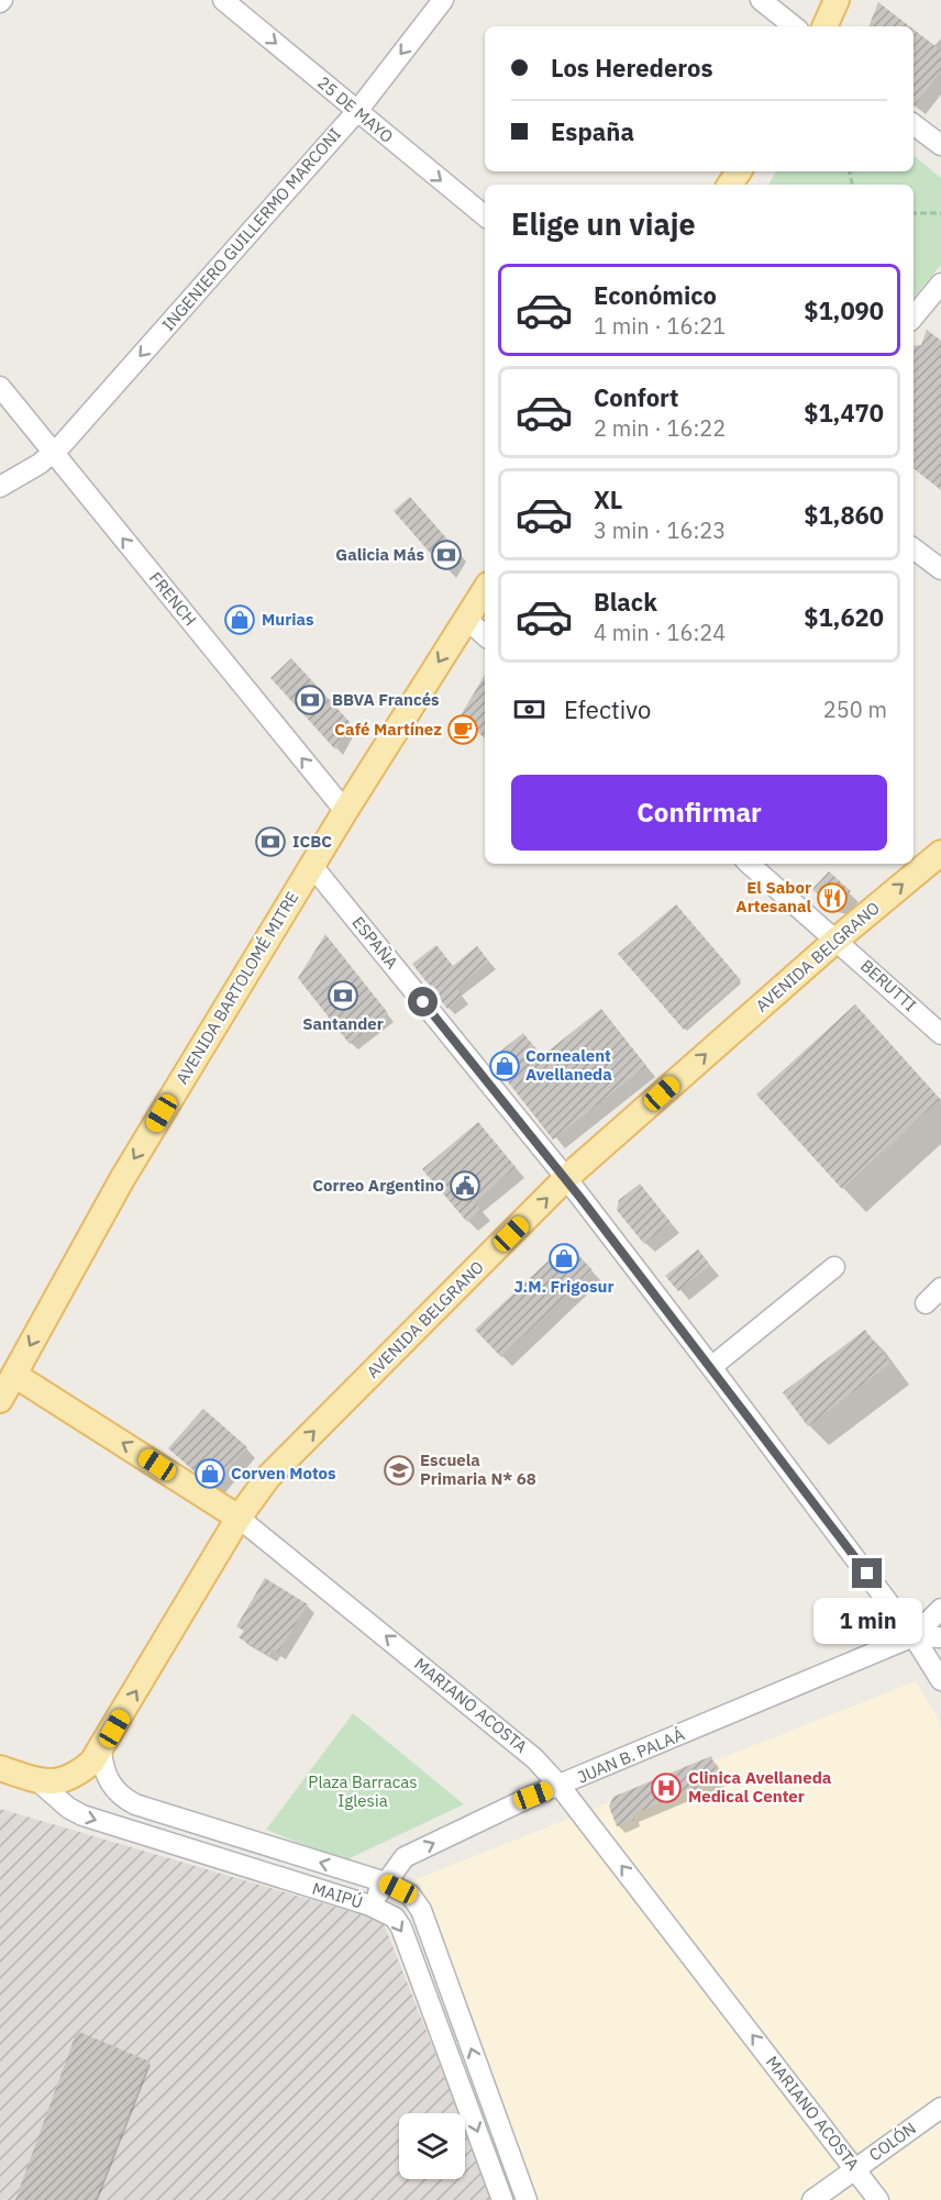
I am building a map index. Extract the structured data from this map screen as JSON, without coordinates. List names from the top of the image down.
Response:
{
  "streets": {
    "main road": [
      "AVENIDA BELGRANO",
      "AVENIDA BARTOLOMÉ MITRE",
      "MARIANO ACOSTA",
      "MAIPÚ"
    ],
    "street": [
      "25 DE MAYO",
      "INGENIERO GUILLERMO MARCONI",
      "FRENCH",
      "ESPAÑA",
      "BERUTTI",
      "JUAN B. PALAÁ",
      "COLÓN"
    ]
  },
  "crossings": [
    ["25 DE MAYO", "INGENIERO GUILLERMO MARCONI"],
    ["INGENIERO GUILLERMO MARCONI", "FRENCH"],
    ["FRENCH", "AVENIDA BARTOLOMÉ MITRE"],
    ["ESPAÑA", "AVENIDA BELGRANO"],
    ["ESPAÑA", "AVENIDA BARTOLOMÉ MITRE"],
    ["ESPAÑA", "JUAN B. PALAÁ"],
    ["AVENIDA BELGRANO", "BERUTTI"],
    ["AVENIDA BELGRANO", "MARIANO ACOSTA"],
    ["AVENIDA BELGRANO", "MAIPÚ"],
    ["AVENIDA BARTOLOMÉ MITRE", "MARIANO ACOSTA"],
    ["MARIANO ACOSTA", "JUAN B. PALAÁ"],
    ["MARIANO ACOSTA", "COLÓN"],
    ["JUAN B. PALAÁ", "MAIPÚ"]
  ],
  "one_way": [
    "25 DE MAYO",
    "INGENIERO GUILLERMO MARCONI",
    "FRENCH",
    "AVENIDA BELGRANO",
    "AVENIDA BARTOLOMÉ MITRE",
    "MARIANO ACOSTA"
  ],
  "parks": ["Plaza Barracas Iglesia"],
  "places": {
    "bank": [
      "Galicia Más",
      "BBVA Francés",
      "ICBC",
      "Santander"
    ],
    "shop": [
      "Murias",
      "Cornealent Avellaneda",
      "J.M. Frigosur",
      "Corven Motos"
    ],
    "cafe": ["Café Martínez"],
    "restaurant": ["El Sabor Artesanal"],
    "public building": ["Correo Argentino"],
    "school or university": ["Escuela Primaria N* 68"],
    "hospital": ["Clinica Avellaneda Medical Center"]
  },
  "page": {
    "banner": ["Los Herederos", "España"],
    "heading": "Elige un viaje",
    "list": [
      {
        "name": "Económico",
        "note": "1 min · 16:21",
        "value": "$1,090"
      },
      {
        "name": "Confort",
        "note": "2 min · 16:22",
        "value": "$1,470"
      },
      {
        "name": "XL",
        "note": "3 min · 16:23",
        "value": "$1,860"
      },
      {
        "name": "Black",
        "note": "4 min · 16:24",
        "value": "$1,620"
      }
    ],
    "pay": ["Efectivo", "250 m"],
    "buttons": "Confirmar",
    "bubble": "1 min"
  }
}
